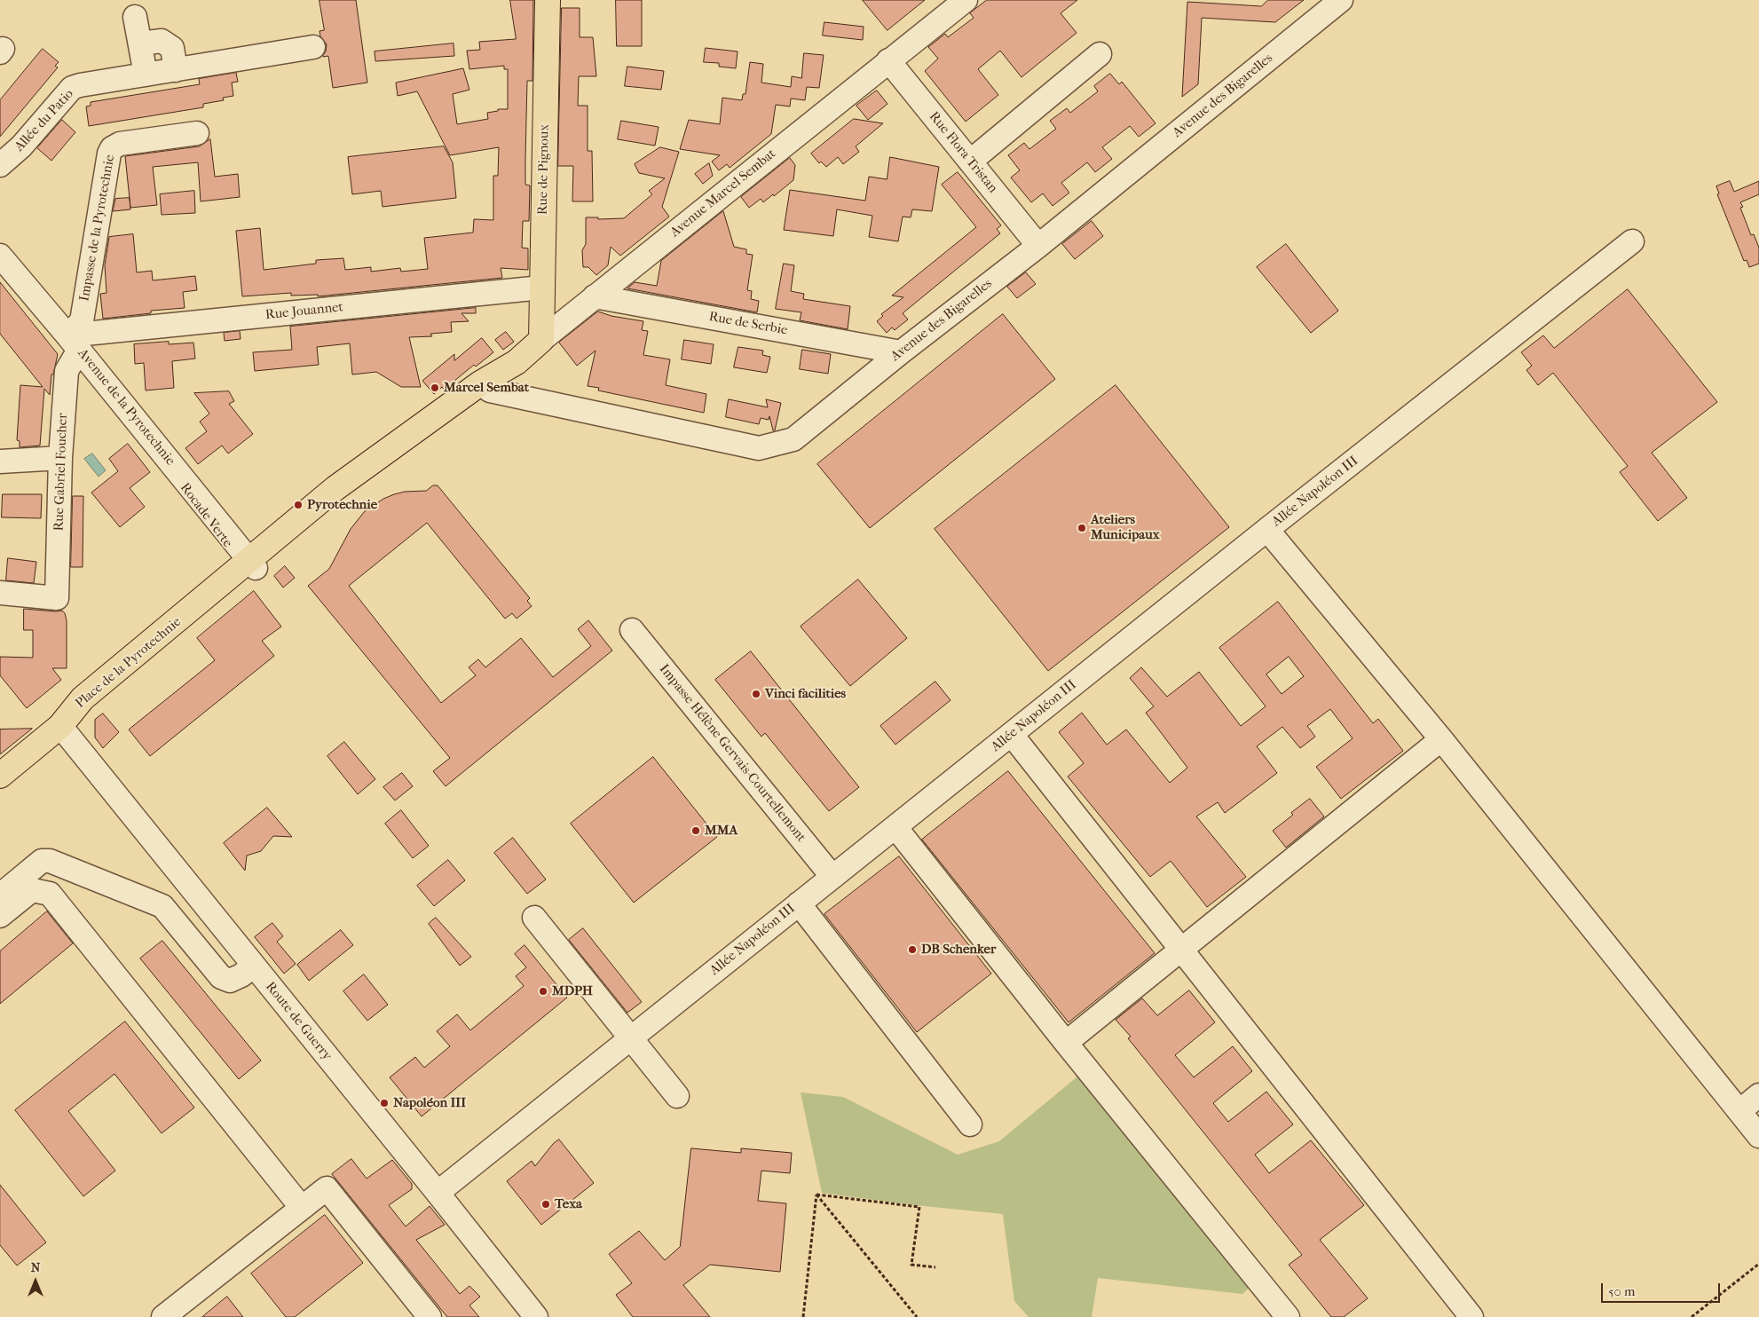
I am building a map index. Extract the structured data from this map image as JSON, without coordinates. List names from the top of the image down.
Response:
{
  "streets": {
    "main road": ["Rue de Pignoux", "Avenue Marcel Sembat", "Place de la Pyrotechnie"],
    "street": [
      "Avenue des Bigarelles",
      "Allée du Patio",
      "Rue Flora Tristan",
      "Impasse de la Pyrotechnie",
      "Rue Jouannet",
      "Rue de Serbie",
      "Avenue de la Pyrotechnie",
      "Rue Gabriel Foucher",
      "Allée Napoléon III",
      "Impasse Hélène Gervais-Courtellemont",
      "Route de Guerry"
    ]
  },
  "crossings": [
    ["Avenue des Bigarelles", "Rue Flora Tristan"],
    ["Avenue des Bigarelles", "Avenue Marcel Sembat"],
    ["Avenue des Bigarelles", "Rue de Serbie"],
    ["Avenue des Bigarelles", "Place de la Pyrotechnie"],
    ["Rue Flora Tristan", "Avenue Marcel Sembat"],
    ["Rue de Pignoux", "Avenue Marcel Sembat"],
    ["Rue de Pignoux", "Rue Jouannet"],
    ["Avenue Marcel Sembat", "Rue de Serbie"],
    ["Avenue Marcel Sembat", "Place de la Pyrotechnie"],
    ["Impasse de la Pyrotechnie", "Rue Jouannet"],
    ["Impasse de la Pyrotechnie", "Avenue de la Pyrotechnie"],
    ["Impasse de la Pyrotechnie", "Rue Gabriel Foucher"],
    ["Rue Jouannet", "Avenue de la Pyrotechnie"],
    ["Rue Jouannet", "Rue Gabriel Foucher"],
    ["Avenue de la Pyrotechnie", "Rue Gabriel Foucher"],
    ["Avenue de la Pyrotechnie", "Place de la Pyrotechnie"],
    ["Allée Napoléon III", "Impasse Hélène Gervais-Courtellemont"],
    ["Allée Napoléon III", "Route de Guerry"],
    ["Place de la Pyrotechnie", "Route de Guerry"]
  ],
  "places": [
    "Marcel Sembat",
    "Pyrotechnie",
    "Ateliers Municipaux",
    "Vinci facilities",
    "MMA",
    "DB Schenker",
    "MDPH",
    "Napoléon III",
    "Texa"
  ],
  "scale_bar": "50 m",
  "north": "top"
}
